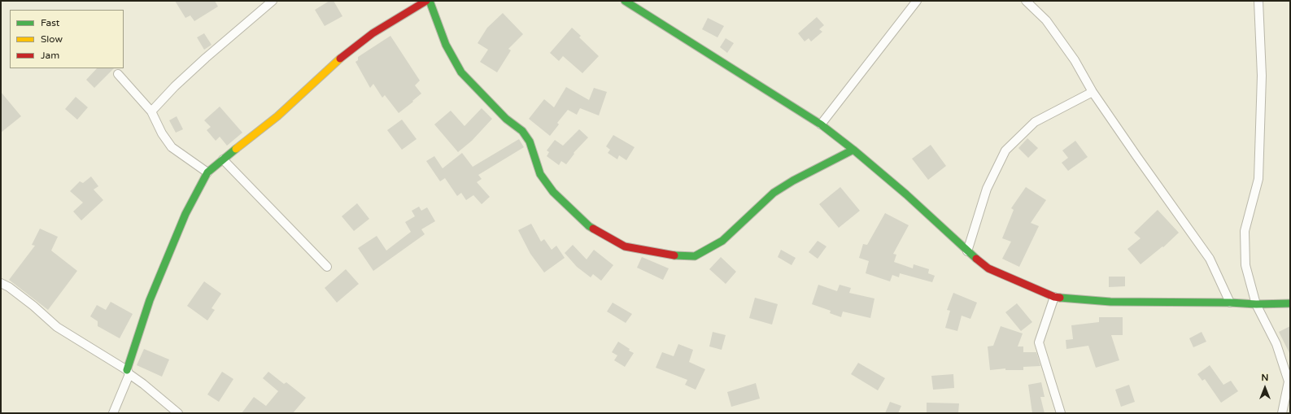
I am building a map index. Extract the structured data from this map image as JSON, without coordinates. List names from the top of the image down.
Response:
{
  "legend": ["Fast", "Slow", "Jam"],
  "north": "top"
}
